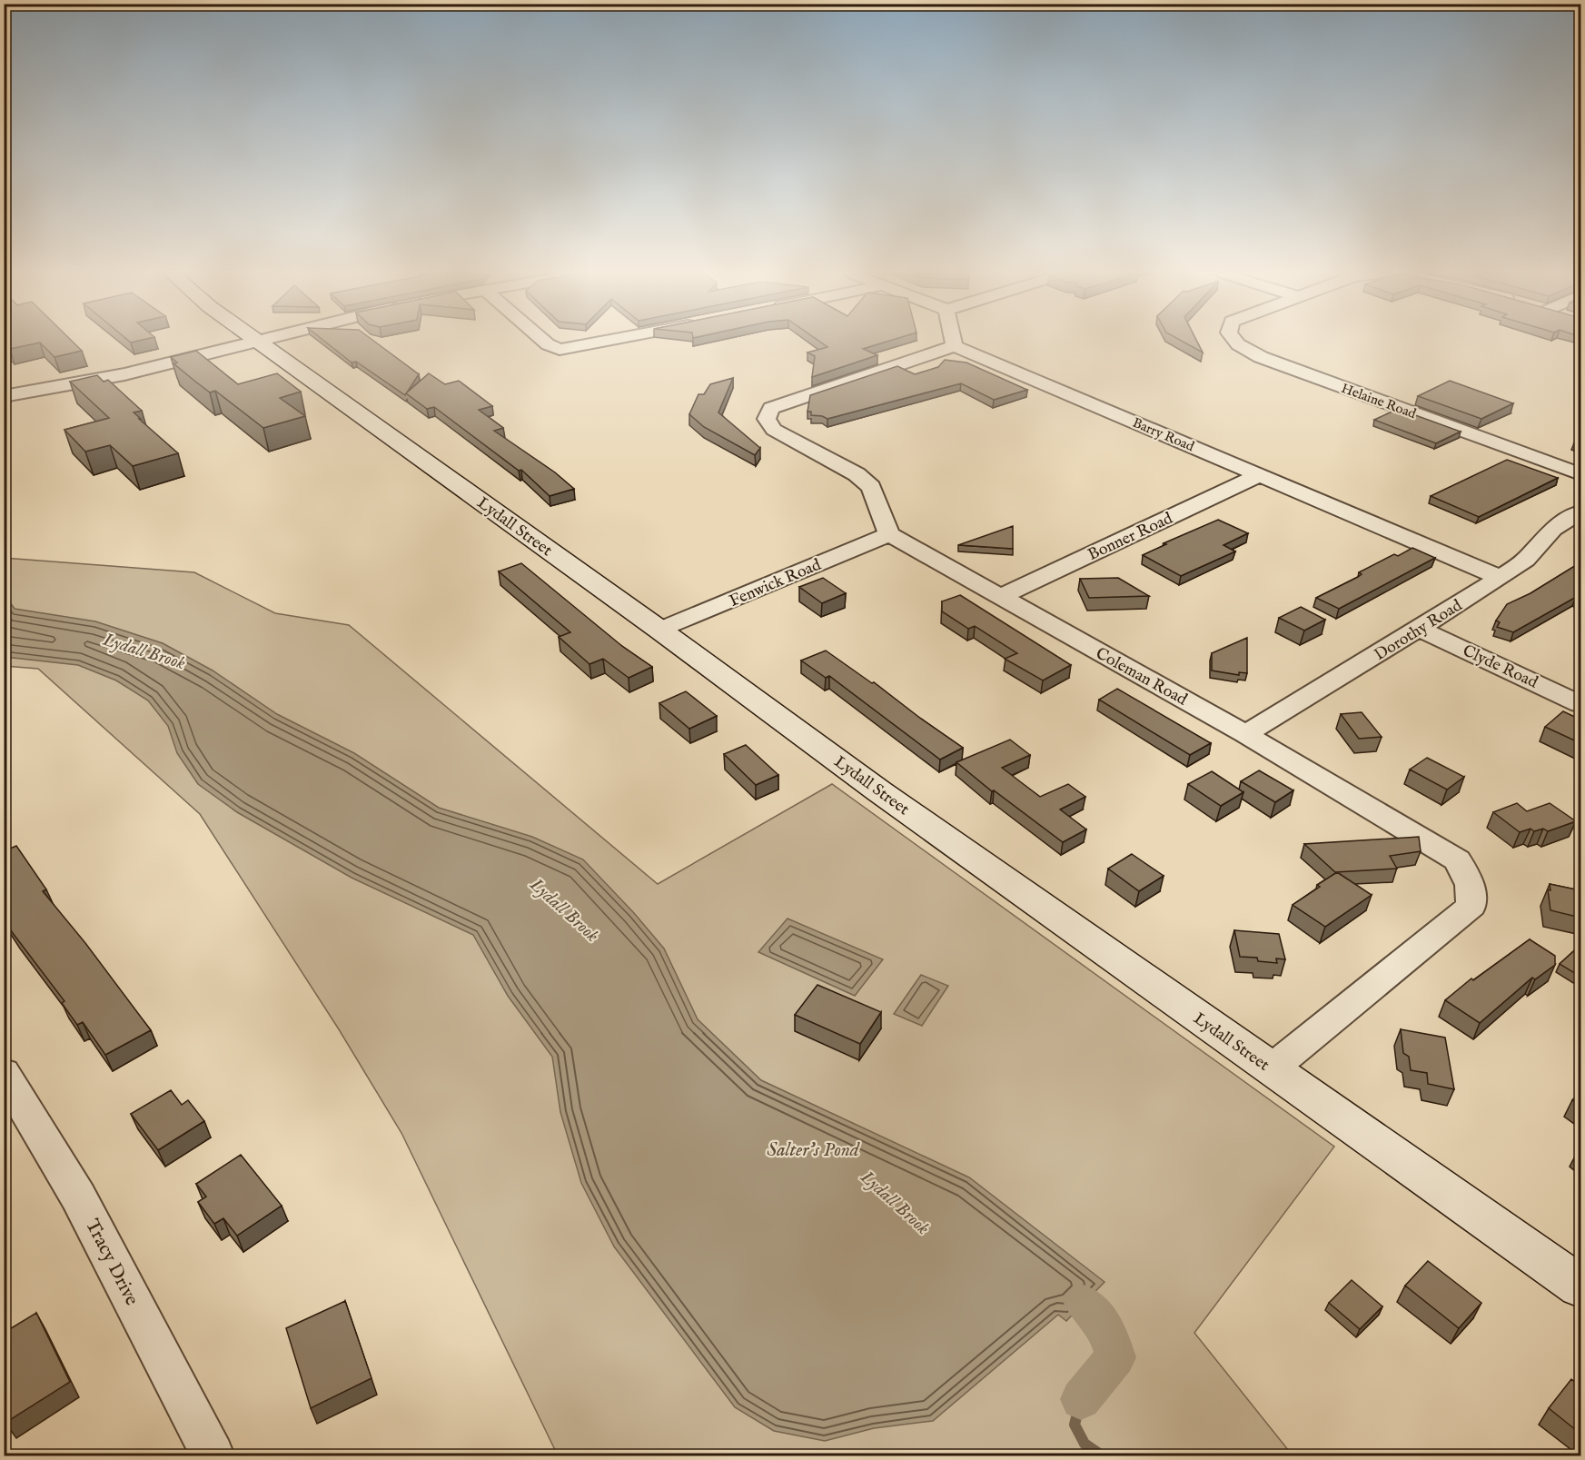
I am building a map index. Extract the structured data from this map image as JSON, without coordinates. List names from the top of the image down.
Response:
{
  "streets": {
    "street": [
      "Helaine Road",
      "Barry Road",
      "Lydall Street",
      "Bonner Road",
      "Fenwick Road",
      "Dorothy Road",
      "Clyde Road",
      "Coleman Road",
      "Tracy Drive"
    ]
  },
  "crossings": [
    ["Barry Road", "Bonner Road"],
    ["Barry Road", "Dorothy Road"],
    ["Lydall Street", "Fenwick Road"],
    ["Lydall Street", "Coleman Road"],
    ["Bonner Road", "Coleman Road"],
    ["Fenwick Road", "Coleman Road"],
    ["Dorothy Road", "Clyde Road"],
    ["Dorothy Road", "Coleman Road"]
  ],
  "water": ["Lydall Brook"],
  "parks": ["Salter's Pond"]
}
